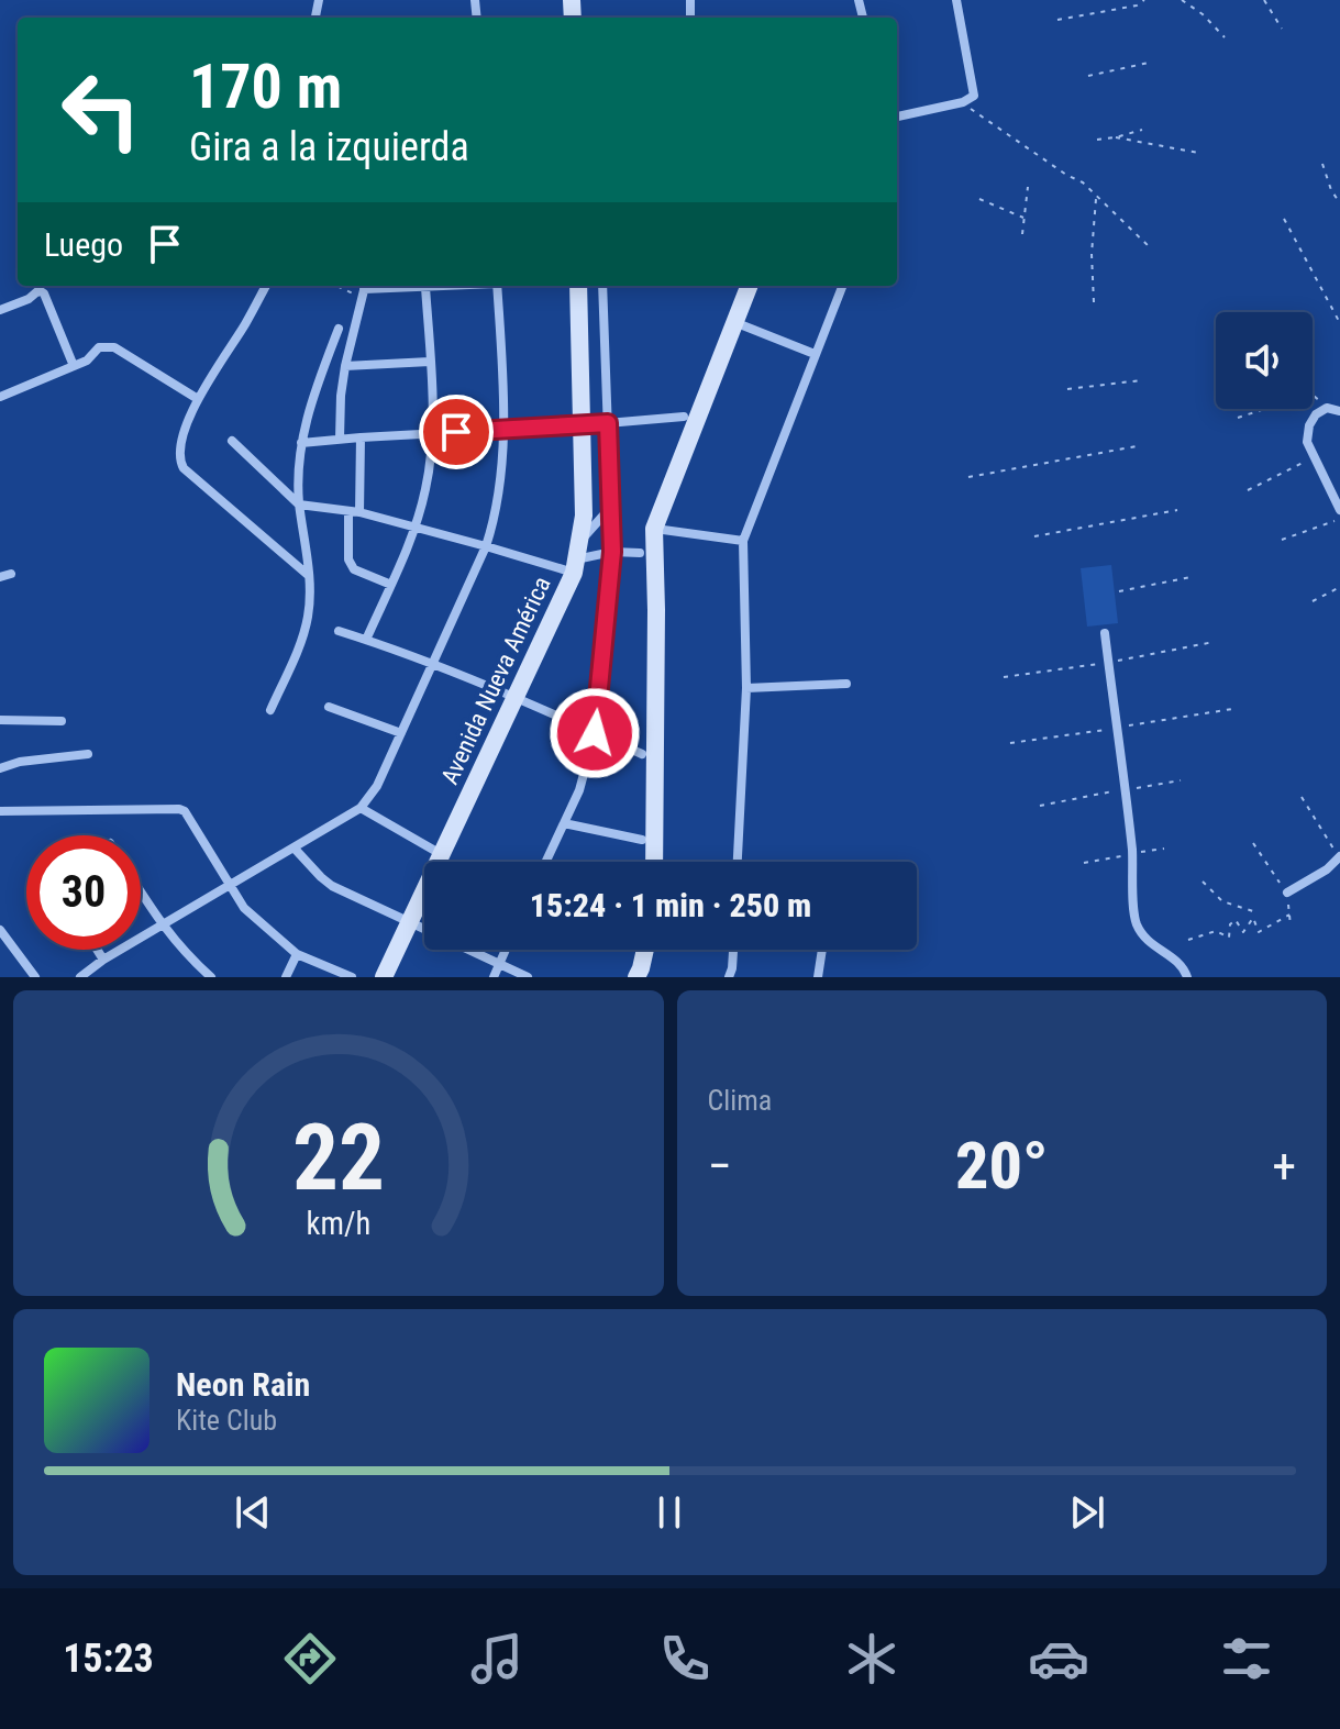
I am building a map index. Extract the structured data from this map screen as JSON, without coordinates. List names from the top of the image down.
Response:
{
  "streets": {
    "street": ["Avenida Nueva América"]
  },
  "page": {
    "turn": ["170 m", "Gira a la izquierda"],
    "then": "Luego",
    "limit": "30",
    "trip": "15:24 · 1 min · 250 m",
    "tile": "Clima",
    "heat": ["−", "20°", "+"],
    "song": ["Neon Rain", "Kite Club"],
    "tabs": "15:23",
    "gauge": ["22", "km/h"]
  }
}
